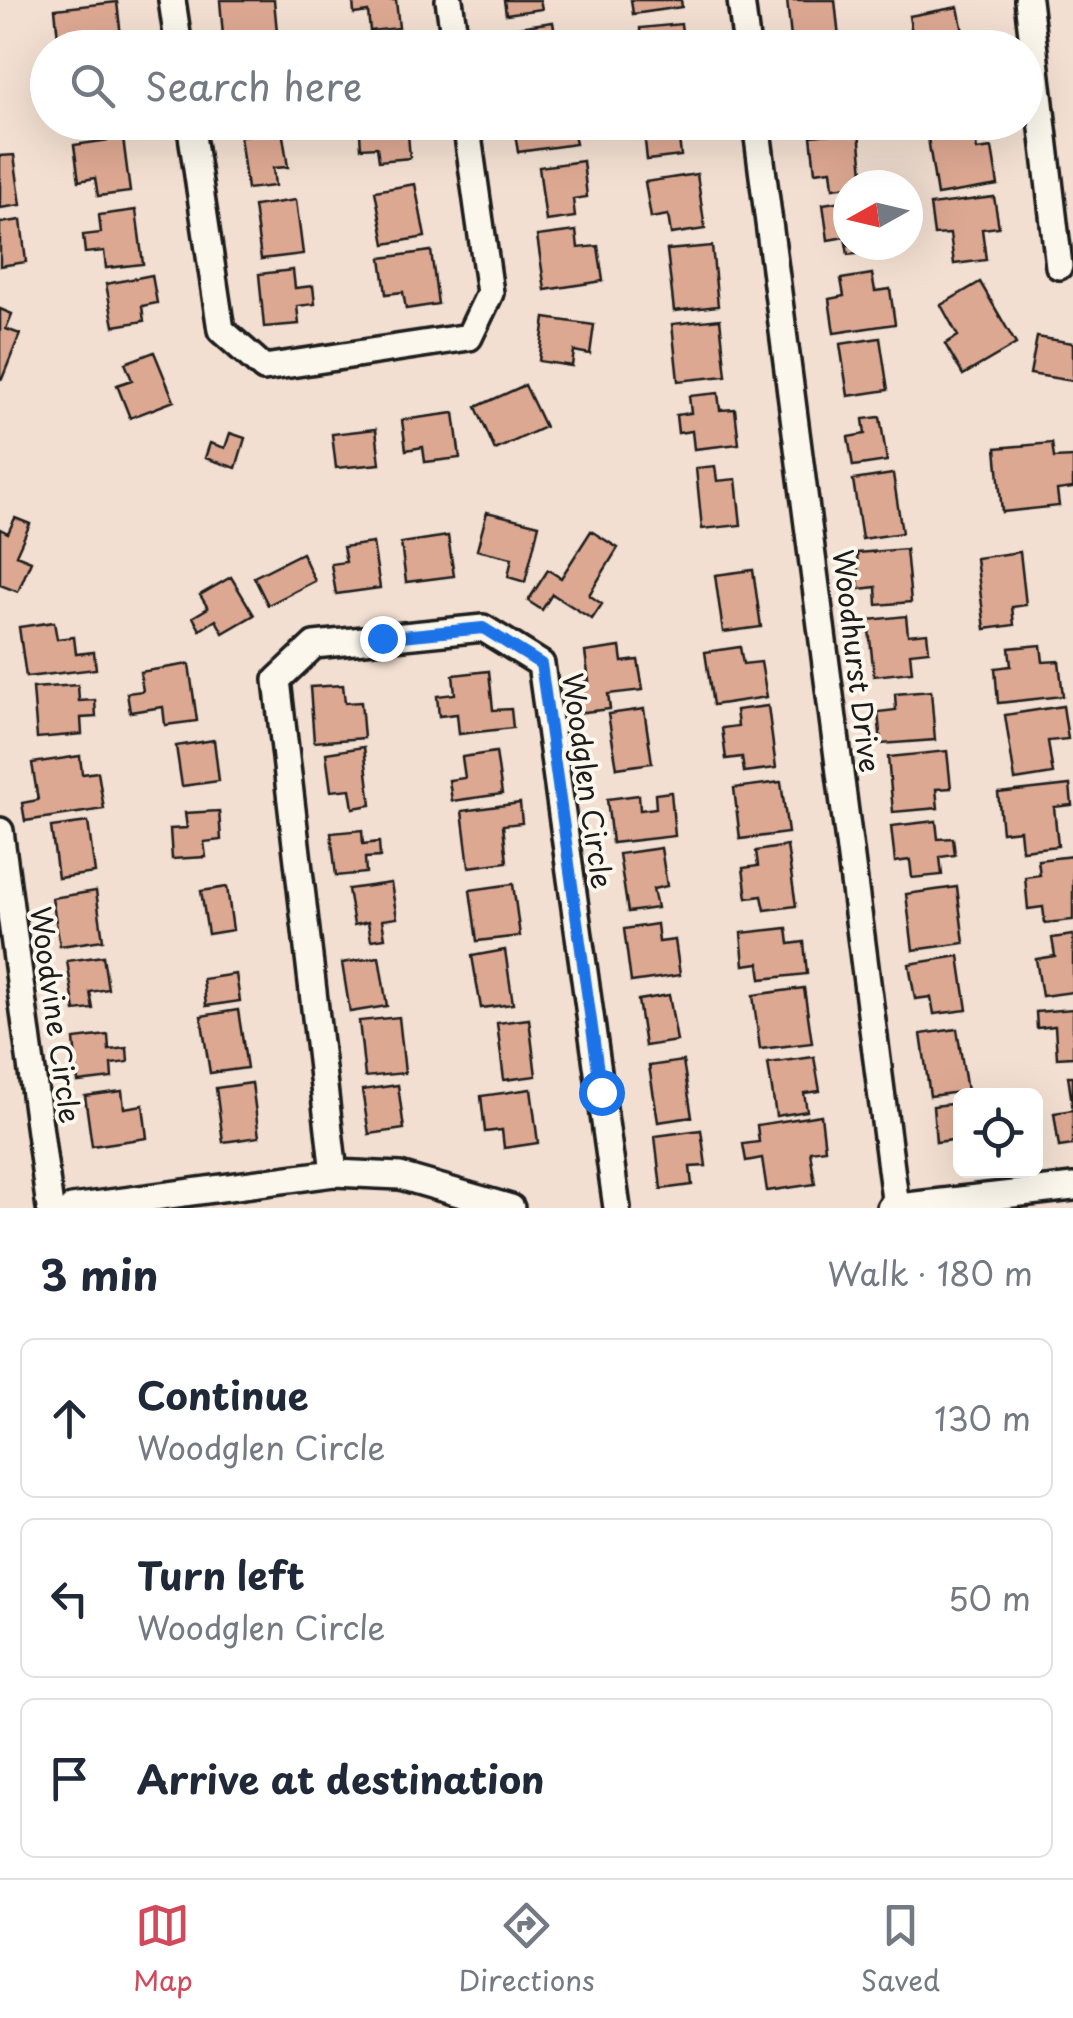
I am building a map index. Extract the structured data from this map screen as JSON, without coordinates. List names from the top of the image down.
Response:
{
  "streets": {
    "street": ["Woodhurst Drive", "Woodglen Circle", "Woodvine Circle"]
  },
  "north": "left",
  "page": {
    "search": "Search here",
    "heading": ["3 min", "Walk · 180 m"],
    "list": [
      ["Continue", "Woodglen Circle", "130 m"],
      ["Turn left", "Woodglen Circle", "50 m"],
      "Arrive at destination"
    ],
    "nav": ["Map", "Directions", "Saved"]
  }
}
